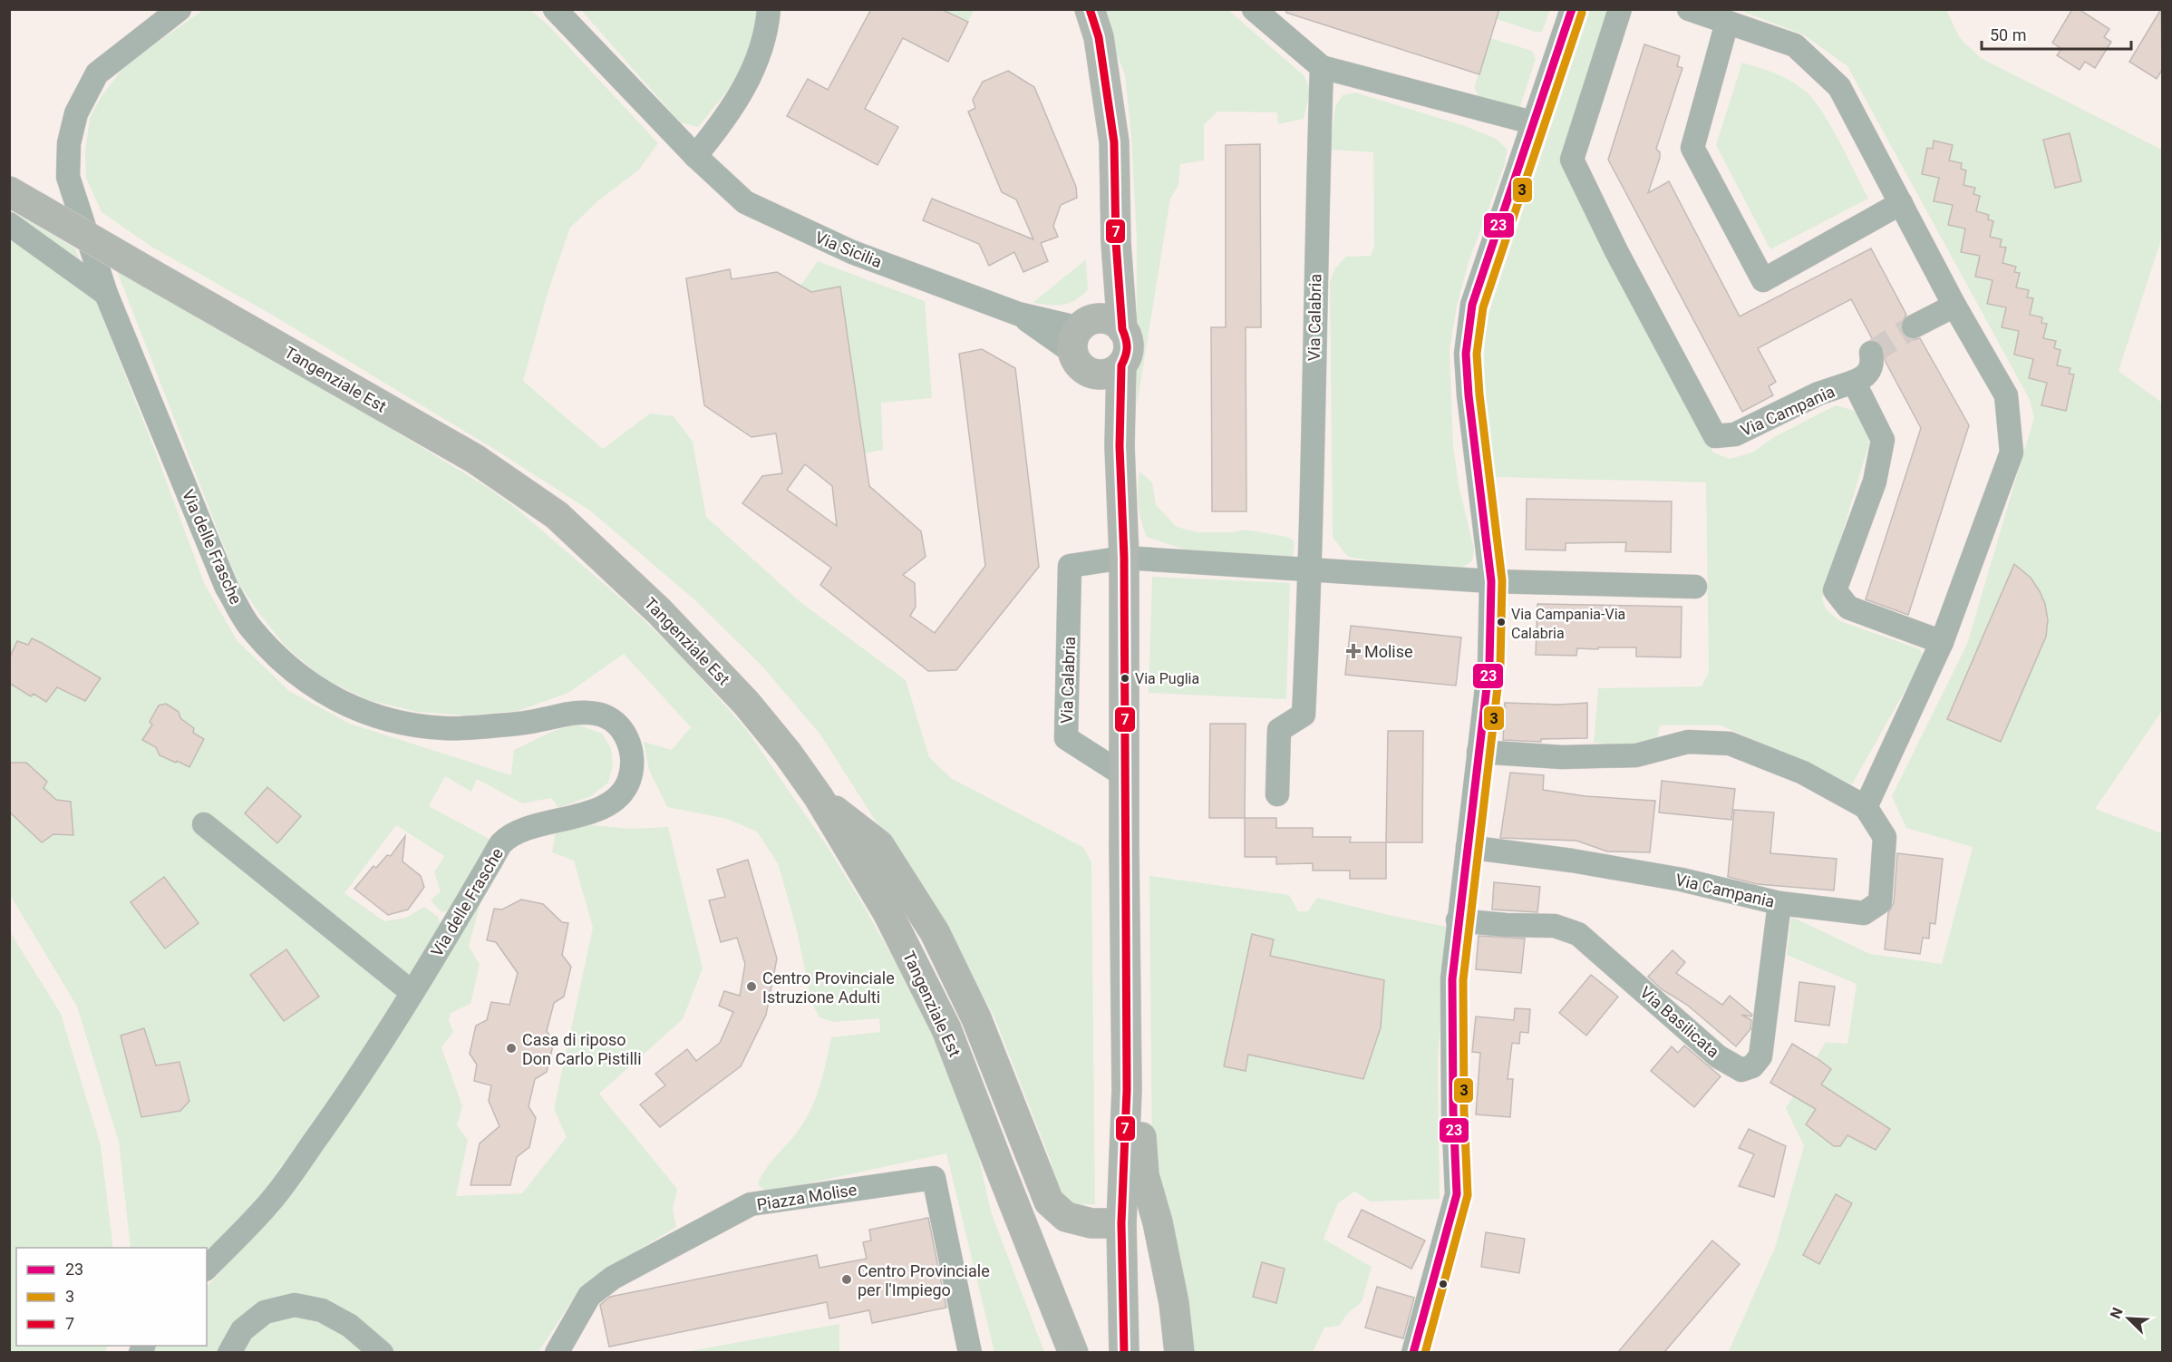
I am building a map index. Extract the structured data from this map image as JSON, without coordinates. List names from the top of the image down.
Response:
{
  "streets": {
    "main road": ["Tangenziale Est"],
    "street": [
      "Via Sicilia",
      "Via Calabria",
      "Via Campania",
      "Via delle Frasche",
      "Via Basilicata",
      "Piazza Molise"
    ]
  },
  "crossings": [
    ["Via Campania", "Via Basilicata"]
  ],
  "places": {
    "other": [
      "Via Campania-Via Calabria",
      "Via Puglia",
      "Centro Provinciale Istruzione Adulti",
      "Casa di riposo Don Carlo Pistilli",
      "Centro Provinciale per l'Impiego"
    ],
    "health": ["Molise"]
  },
  "lines": ["transit line 23", "transit line 7", "transit line 3"],
  "legend": ["23", "3", "7"],
  "scale_bar": "50 m",
  "north": "top left"
}
